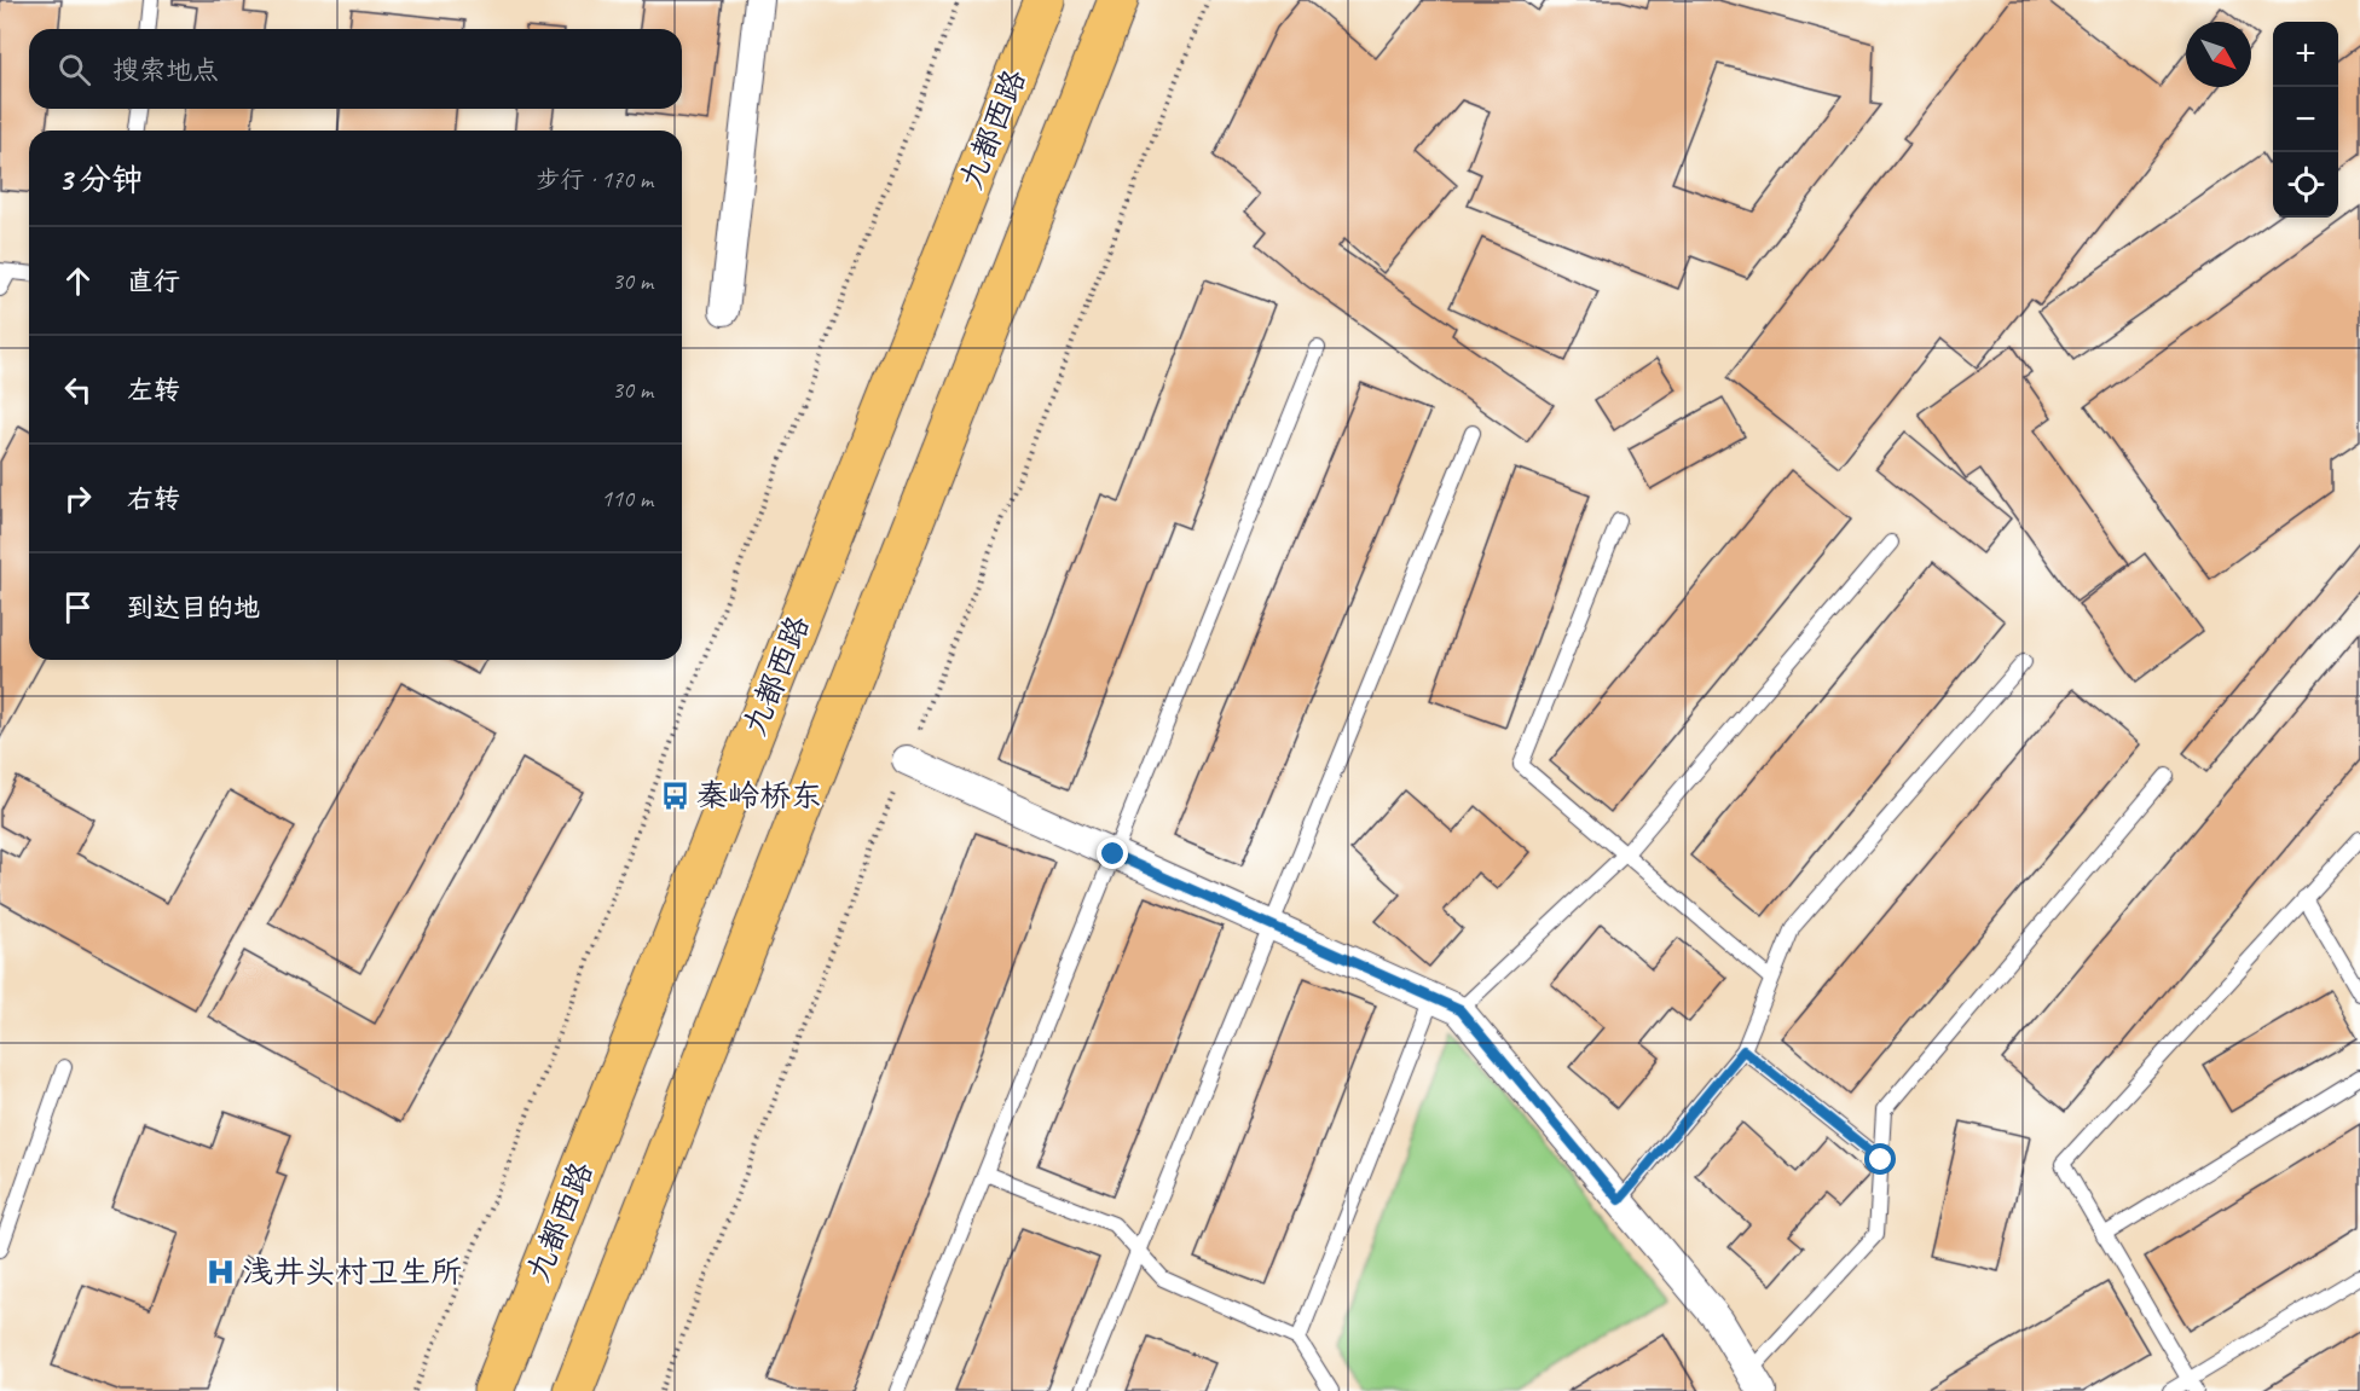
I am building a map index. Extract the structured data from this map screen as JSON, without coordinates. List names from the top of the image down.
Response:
{
  "streets": {
    "main road": ["九都西路"]
  },
  "places": {
    "bus stop": ["秦岭桥东"],
    "hospital": ["浅井头村卫生所"]
  },
  "north": "bottom right",
  "page": {
    "map_buttons": ["+", "−"],
    "search": "搜索地点",
    "heading": ["3 分钟", "步行 · 170 m"],
    "list": [
      ["直行", "30 m"],
      ["左转", "30 m"],
      ["右转", "110 m"],
      "到达目的地"
    ]
  }
}
